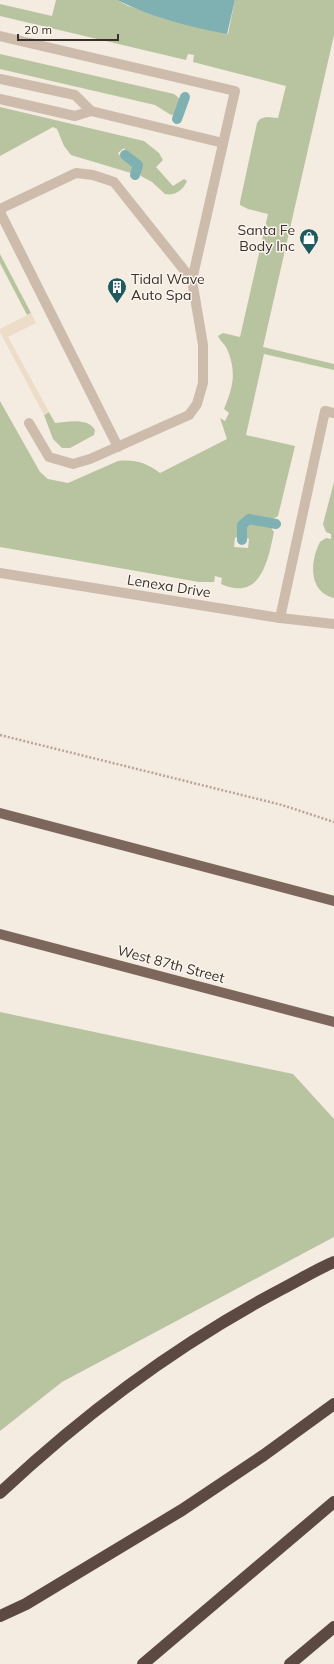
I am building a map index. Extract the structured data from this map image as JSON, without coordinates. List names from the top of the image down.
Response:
{
  "streets": {
    "main road": ["West 87th Street"],
    "street": ["Lenexa Drive"]
  },
  "places": {
    "shop": ["Santa Fe Body Inc"],
    "building": ["Tidal Wave Auto Spa"]
  },
  "scale_bar": "20 m"
}
